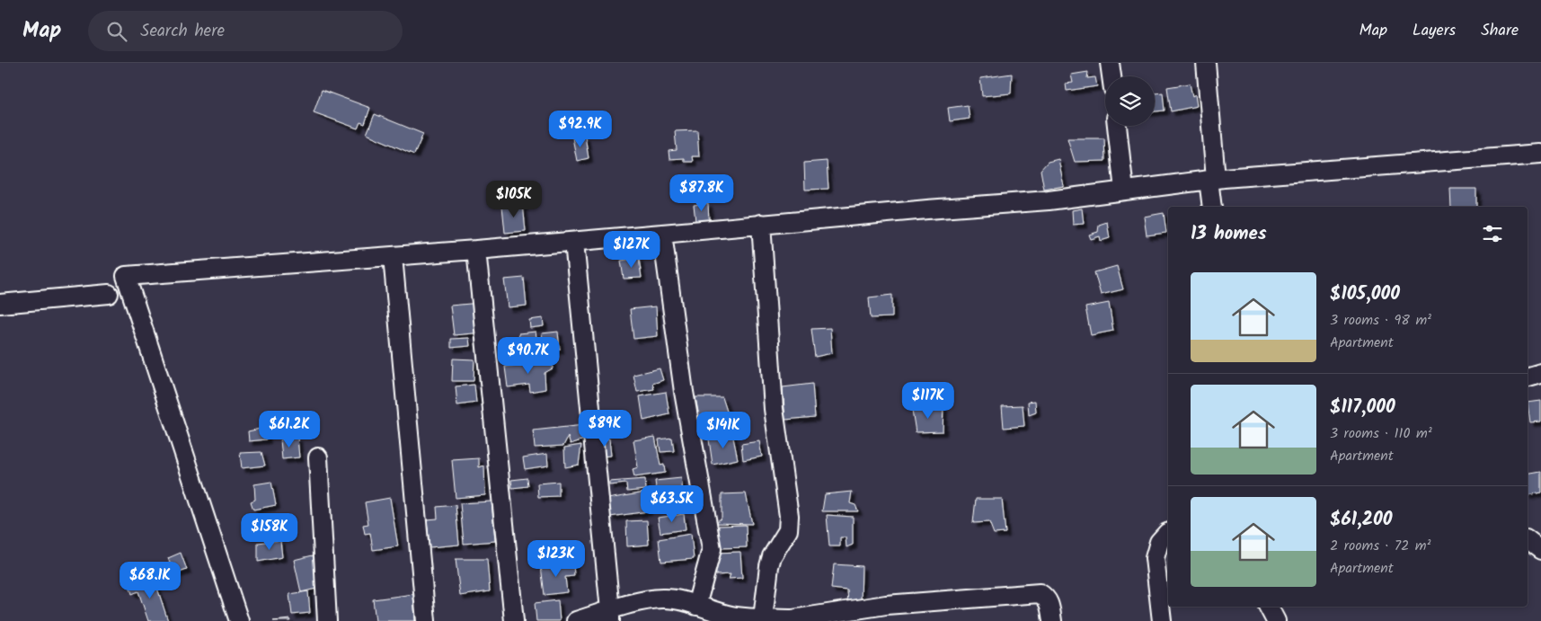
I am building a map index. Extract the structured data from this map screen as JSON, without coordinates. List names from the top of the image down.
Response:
{
  "page": {
    "header": "Map",
    "search": "Search here",
    "nav": ["Map", "Layers", "Share"],
    "price": [
      "$92.9K",
      "$87.8K",
      "$105K",
      "$127K",
      "$90.7K",
      "$117K",
      "$89K",
      "$61.2K",
      "$141K",
      "$63.5K",
      "$158K",
      "$123K",
      "$68.1K"
    ],
    "heading": "13 homes",
    "list": [
      {
        "name": "$105,000",
        "note": "3 rooms · 98 m² · Apartment"
      },
      {
        "name": "$117,000",
        "note": "3 rooms · 110 m² · Apartment"
      },
      {
        "name": "$61,200",
        "note": "2 rooms · 72 m² · Apartment"
      }
    ]
  }
}
